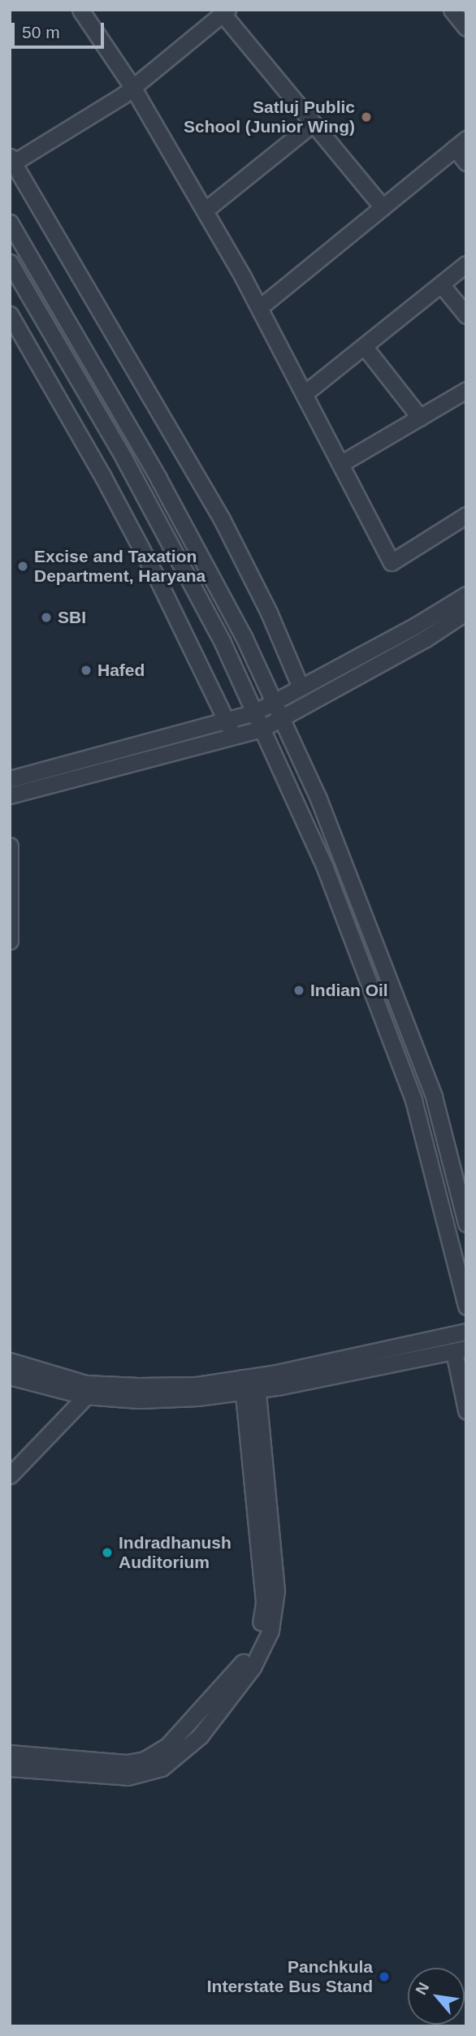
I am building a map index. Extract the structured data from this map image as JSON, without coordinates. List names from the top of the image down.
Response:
{
  "places": [
    "Satluj Public School (Junior Wing)",
    "Excise and Taxation Department, Haryana",
    "SBI",
    "Hafed",
    "Indian Oil",
    "Indradhanush Auditorium",
    "Panchkula Interstate Bus Stand"
  ],
  "scale_bar": "50 m",
  "north": "top left"
}
